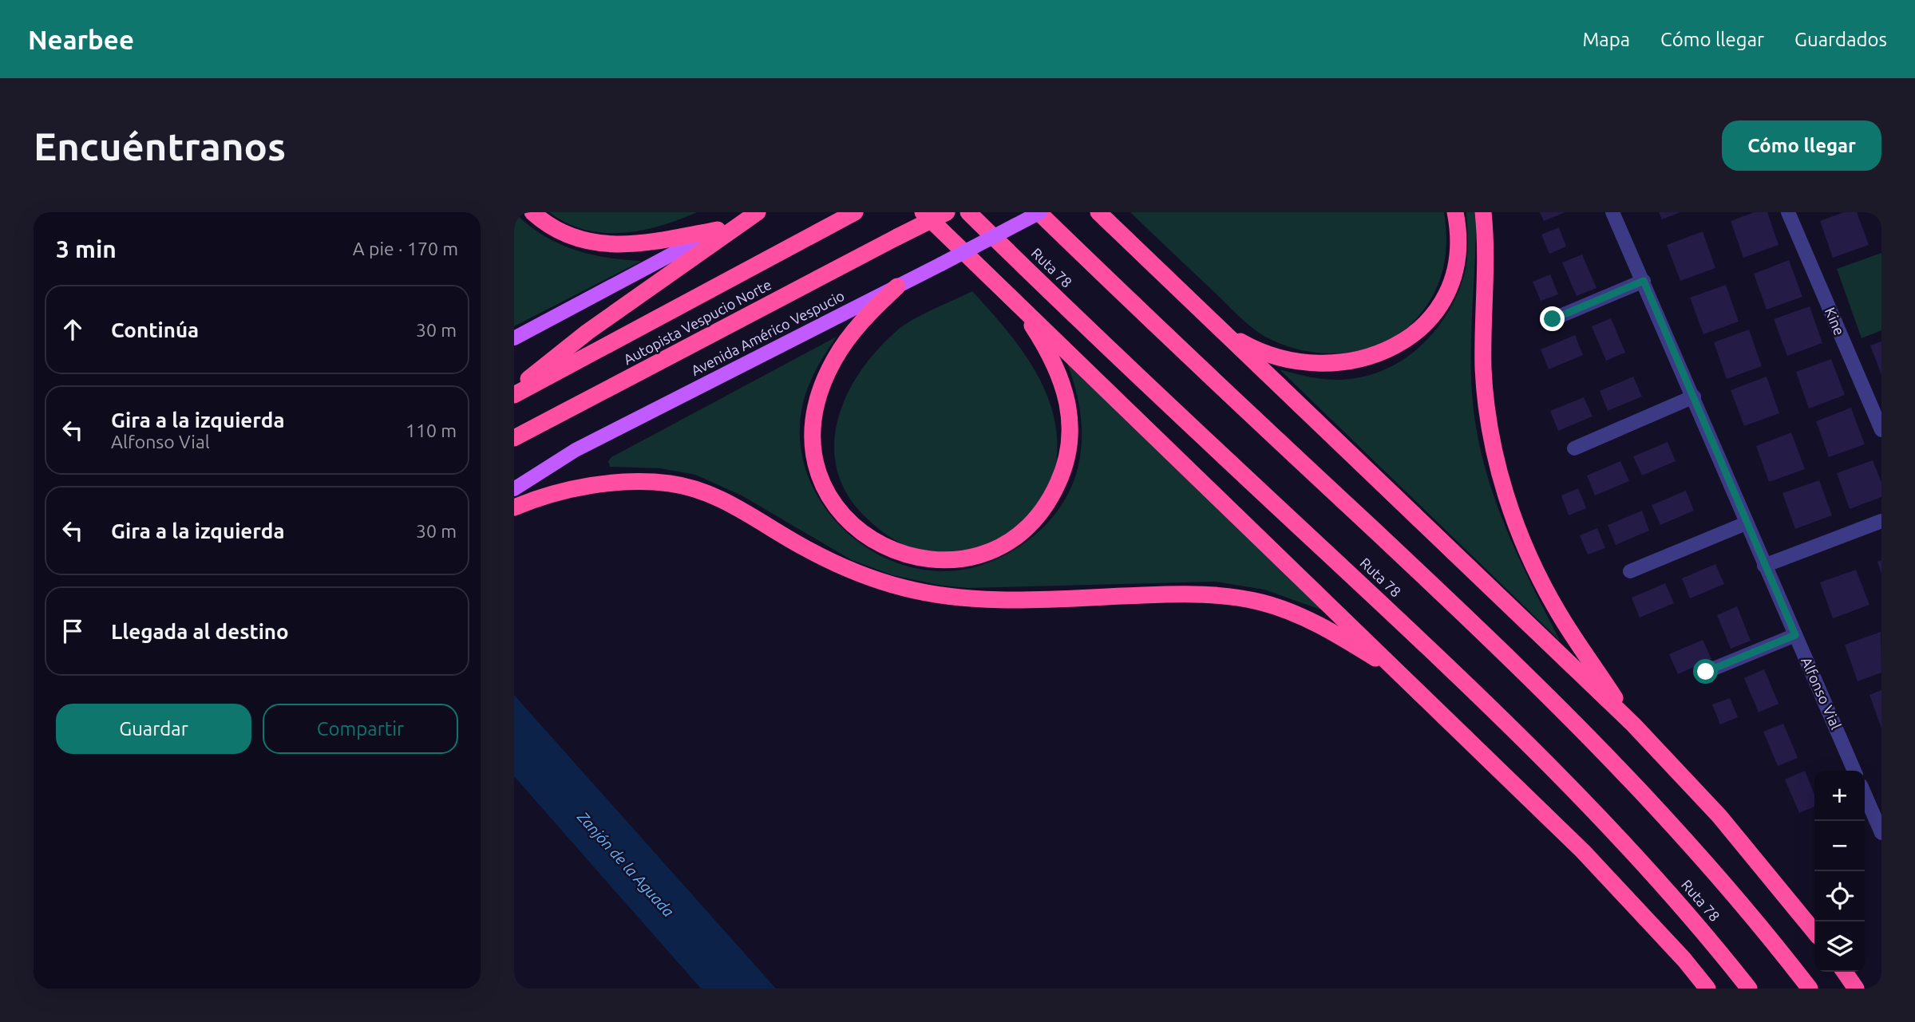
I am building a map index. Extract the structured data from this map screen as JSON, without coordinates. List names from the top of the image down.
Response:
{
  "streets": {
    "highway": ["Ruta 78", "Autopista Vespucio Norte"],
    "main road": ["Avenida Américo Vespucio"],
    "street": ["Kine", "Alfonso Vial"]
  },
  "water": ["Zanjón de la Aguada"],
  "page": {
    "header": "Nearbee",
    "nav": ["Mapa", "Cómo llegar", "Guardados"],
    "buttons": [
      "Cómo llegar",
      ["Guardar", "Compartir"]
    ],
    "title": "Encuéntranos",
    "heading": ["3 min", "A pie · 170 m"],
    "list": [
      ["Continúa", "30 m"],
      ["Gira a la izquierda", "Alfonso Vial", "110 m"],
      ["Gira a la izquierda", "30 m"],
      "Llegada al destino"
    ],
    "map_buttons": ["+", "−"]
  }
}
